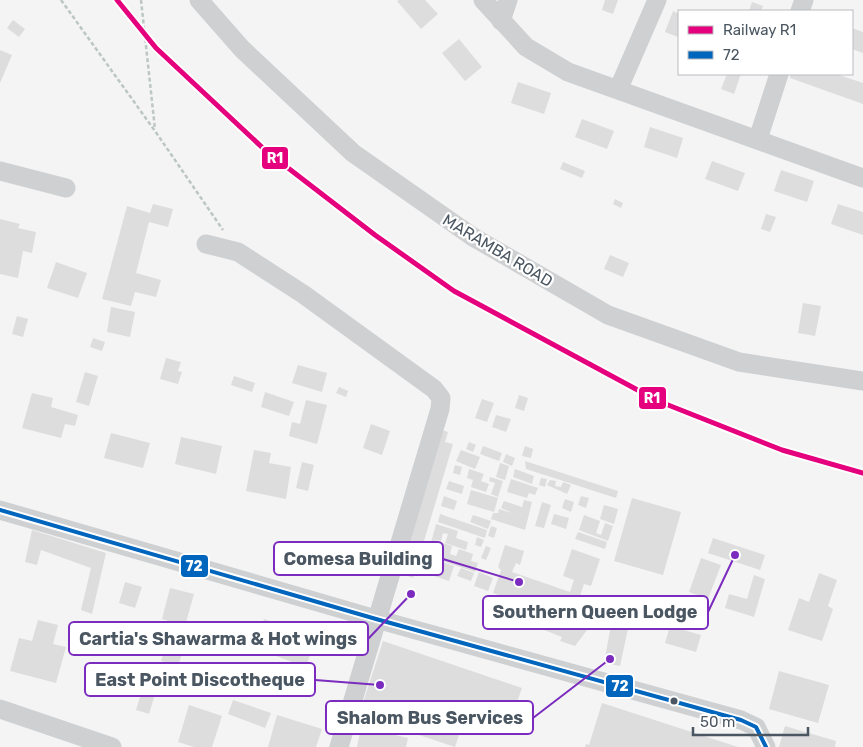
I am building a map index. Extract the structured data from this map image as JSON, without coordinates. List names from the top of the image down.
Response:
{
  "streets": {
    "street": ["MARAMBA ROAD"]
  },
  "places": [
    "Southern Queen Lodge",
    "Comesa Building",
    "Cartia's Shawarma & Hot wings",
    "Shalom Bus Services",
    "East Point Discotheque"
  ],
  "lines": ["rail line R1", "transit line 72"],
  "legend": ["Railway R1", "72"],
  "scale_bar": "50 m"
}
